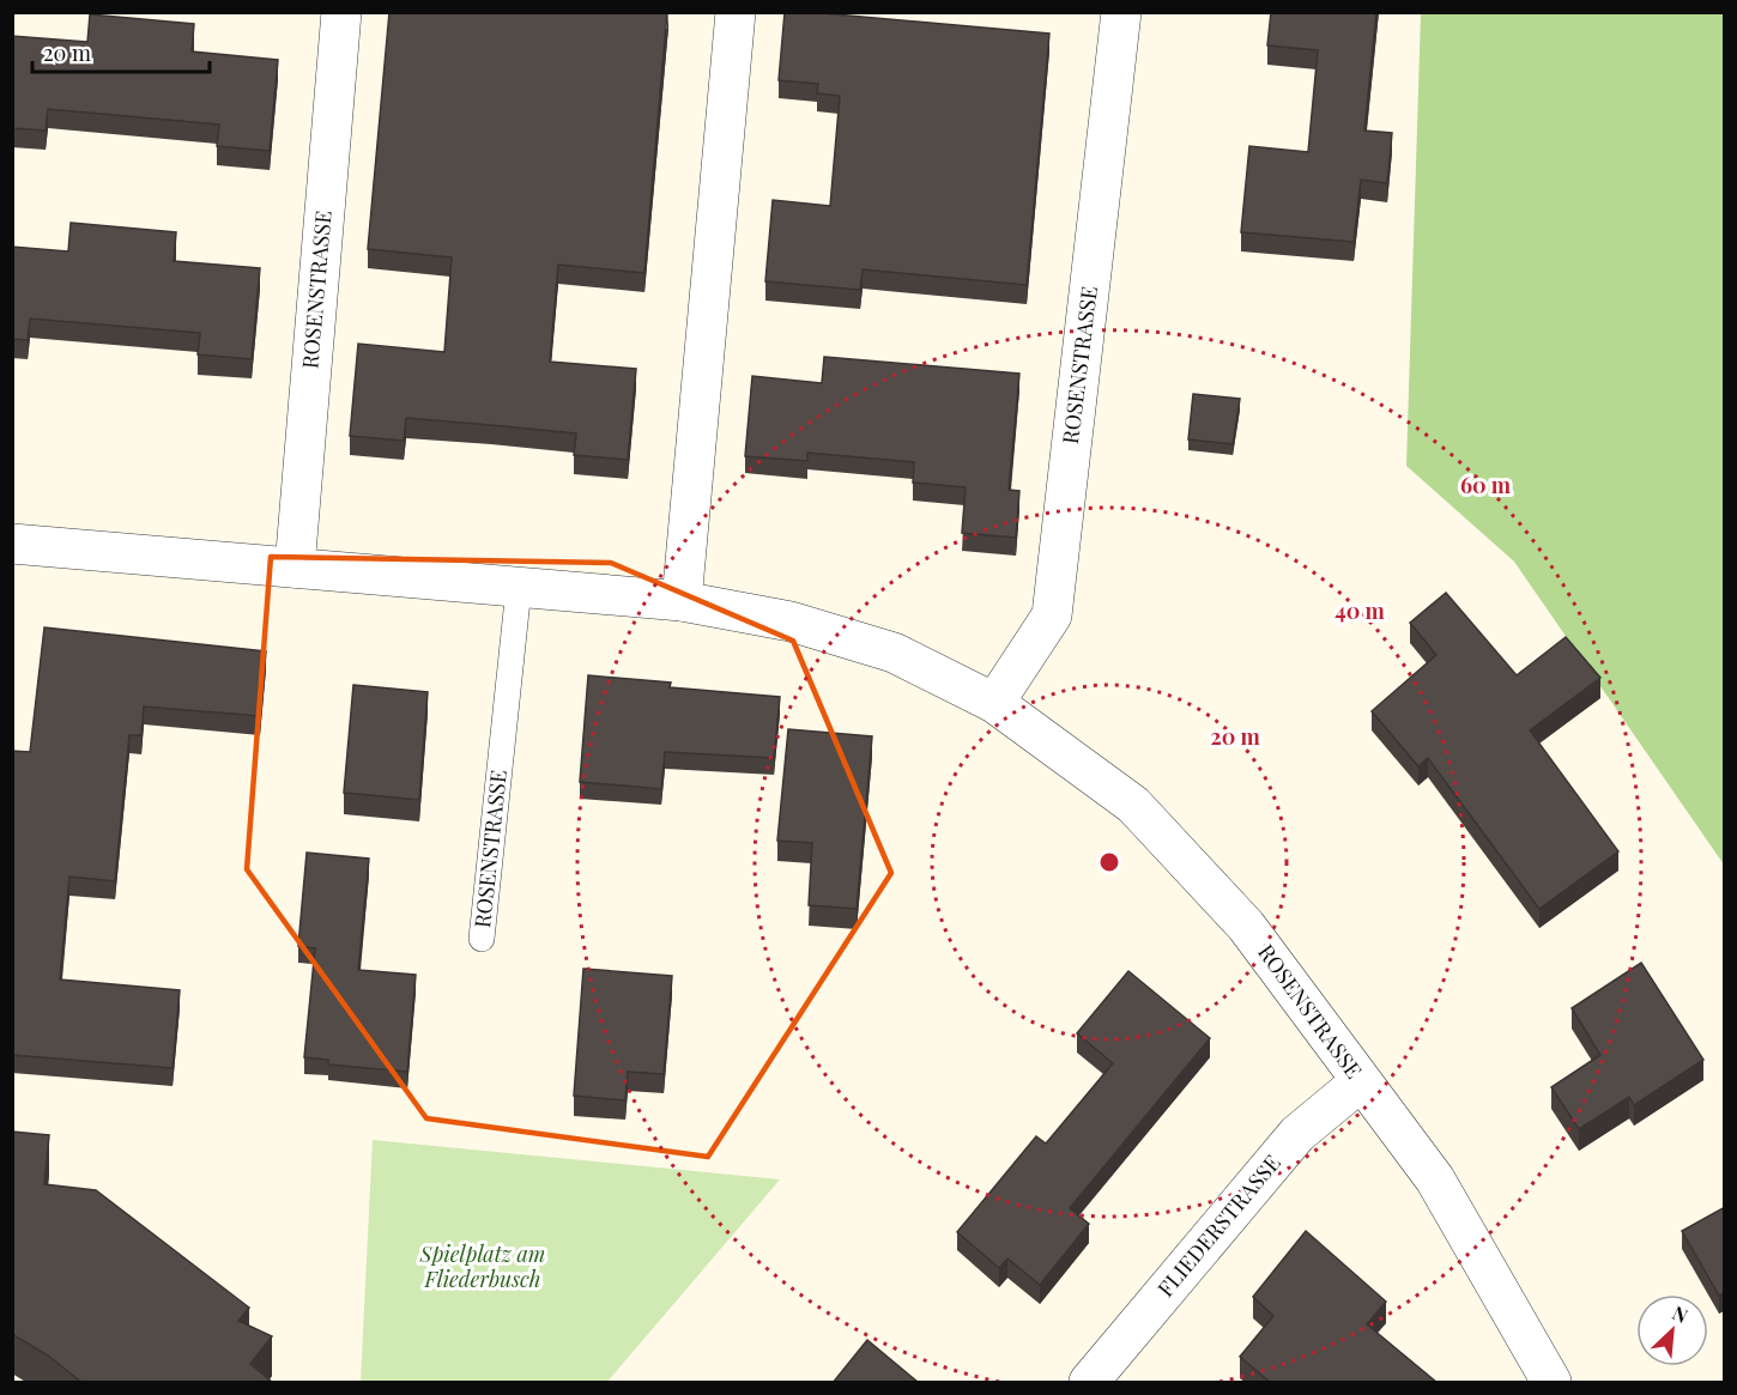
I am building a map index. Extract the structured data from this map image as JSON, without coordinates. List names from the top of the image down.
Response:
{
  "streets": {
    "street": ["ROSENSTRASSE", "FLIEDERSTRASSE"]
  },
  "crossings": [
    ["ROSENSTRASSE", "FLIEDERSTRASSE"]
  ],
  "parks": ["Spielplatz am Fliederbusch"],
  "scale_bar": "20 m",
  "north": "top right",
  "rings": ["60 m", "40 m", "20 m"]
}
